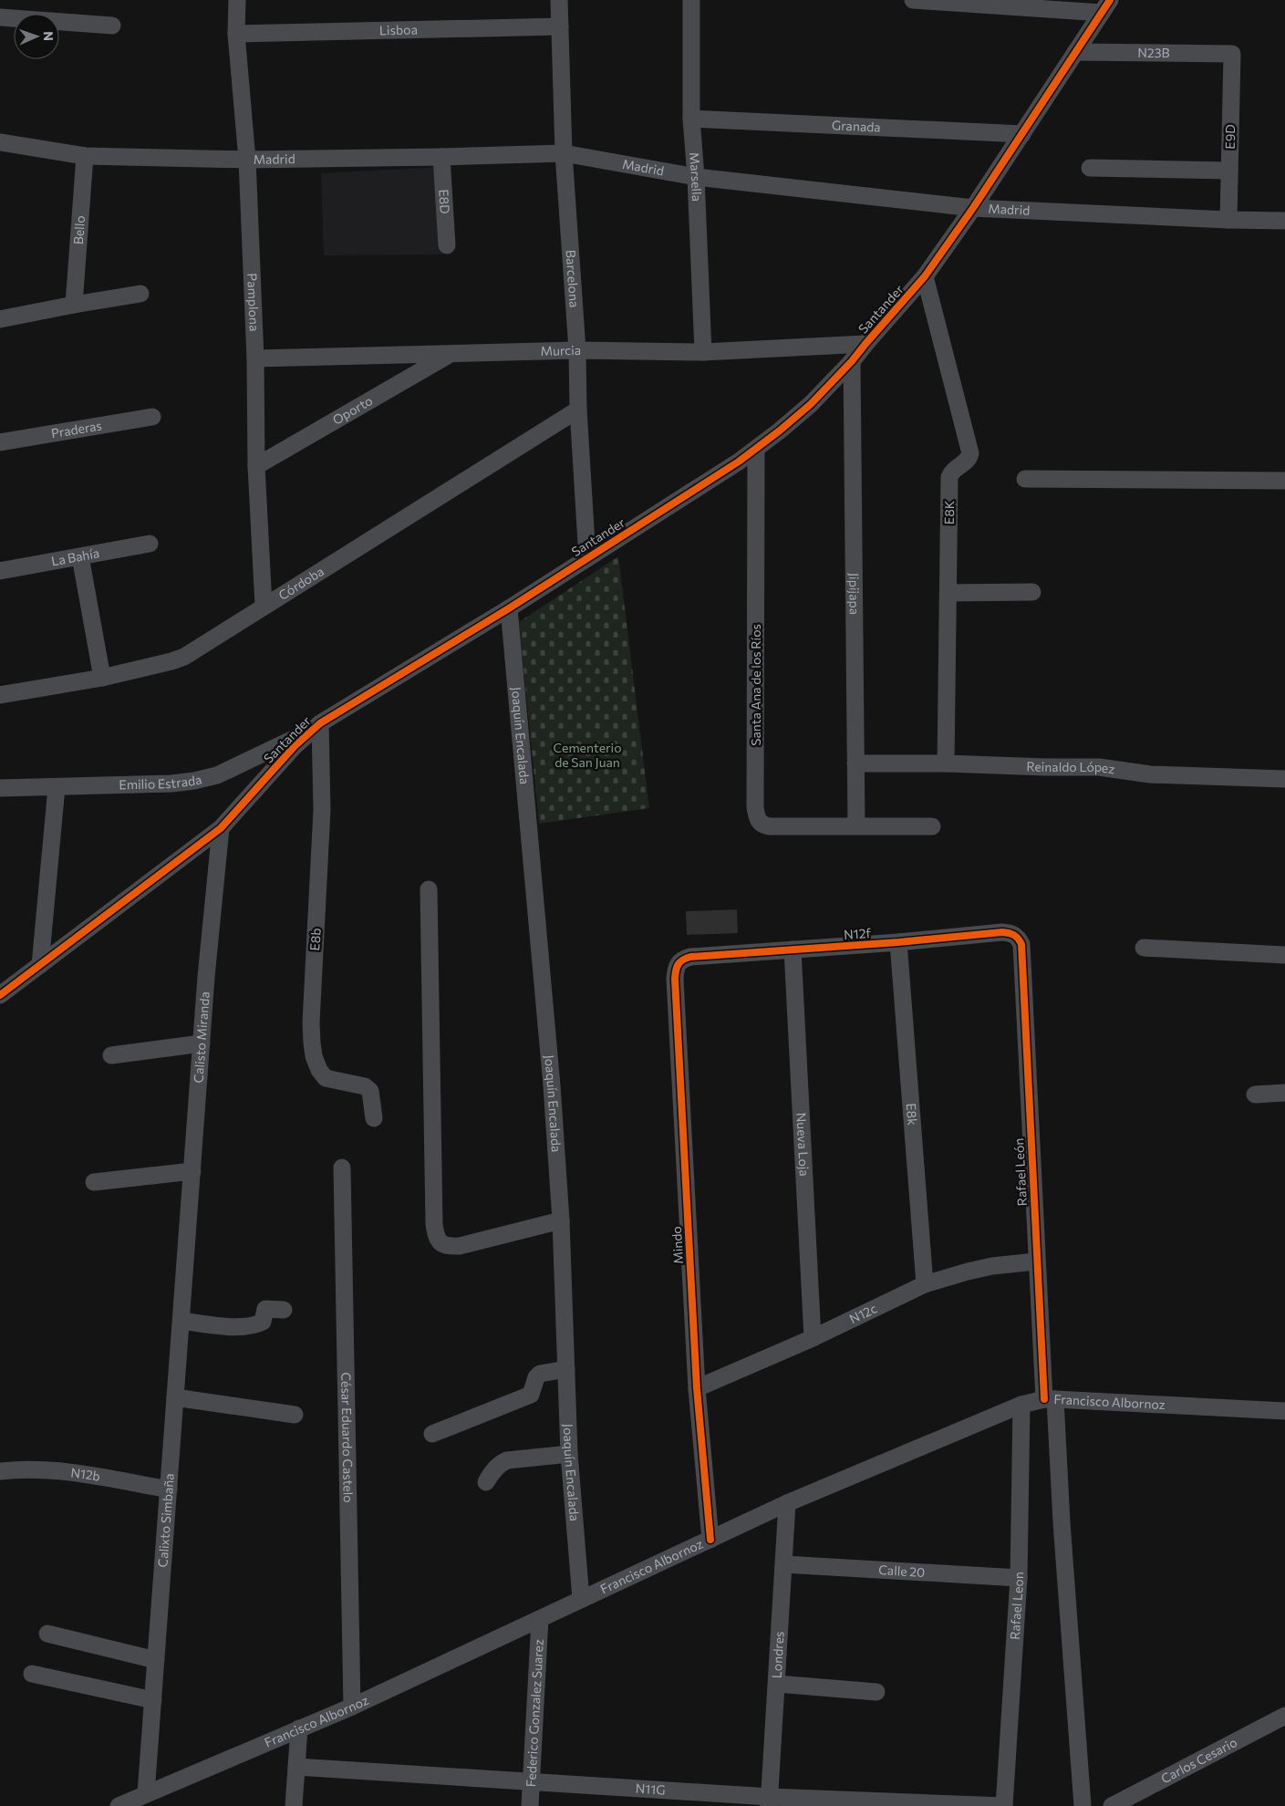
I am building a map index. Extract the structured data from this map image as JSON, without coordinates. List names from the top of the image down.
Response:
{
  "streets": {
    "street": [
      "Lisboa",
      "N23B",
      "Granada",
      "E9D",
      "Madrid",
      "Marsella",
      "E8D",
      "Bello",
      "Barcelona",
      "Pamplona",
      "Santander",
      "Murcia",
      "Oporto",
      "Praderas",
      "E8K",
      "La Bahía",
      "Córdoba",
      "Jipijapa",
      "Santa Ana de los Ríos",
      "Joaquín Encalada",
      "Reinaldo López",
      "Emilio Estrada",
      "N12f",
      "E8b",
      "Calisto Miranda",
      "E8k",
      "Nueva Loja",
      "Rafael León",
      "Mindo",
      "N12c",
      "Francisco Albornoz",
      "César Eduardo Castelo",
      "N12b",
      "Calixto Simbaña",
      "Calle 20",
      "Rafael Leon",
      "Londres",
      "Federico Gonzalez Suarez",
      "Carlos Cesario",
      "N11G"
    ]
  },
  "crossings": [
    ["Lisboa", "Barcelona"],
    ["Lisboa", "Pamplona"],
    ["N23B", "E9D"],
    ["N23B", "Santander"],
    ["Granada", "Marsella"],
    ["Granada", "Santander"],
    ["E9D", "Madrid"],
    ["Madrid", "Marsella"],
    ["Madrid", "E8D"],
    ["Madrid", "Bello"],
    ["Madrid", "Barcelona"],
    ["Madrid", "Pamplona"],
    ["Madrid", "Santander"],
    ["Marsella", "Murcia"],
    ["Barcelona", "Santander"],
    ["Barcelona", "Murcia"],
    ["Barcelona", "Córdoba"],
    ["Pamplona", "Murcia"],
    ["Pamplona", "Oporto"],
    ["Pamplona", "Córdoba"],
    ["Santander", "Murcia"],
    ["Santander", "E8K"],
    ["Santander", "Jipijapa"],
    ["Santander", "Santa Ana de los Ríos"],
    ["Santander", "Joaquín Encalada"],
    ["Santander", "Emilio Estrada"],
    ["Santander", "E8b"],
    ["Santander", "Calisto Miranda"],
    ["Murcia", "Oporto"],
    ["E8K", "Reinaldo López"],
    ["Jipijapa", "Santa Ana de los Ríos"],
    ["Jipijapa", "Reinaldo López"],
    ["Joaquín Encalada", "Francisco Albornoz"],
    ["Emilio Estrada", "E8b"],
    ["N12f", "E8k"],
    ["N12f", "Nueva Loja"],
    ["N12f", "Rafael León"],
    ["N12f", "Mindo"],
    ["Calisto Miranda", "Calixto Simbaña"],
    ["E8k", "N12c"],
    ["Nueva Loja", "N12c"],
    ["Rafael León", "N12c"],
    ["Rafael León", "Francisco Albornoz"],
    ["Mindo", "N12c"],
    ["Mindo", "Francisco Albornoz"],
    ["Francisco Albornoz", "César Eduardo Castelo"],
    ["Francisco Albornoz", "Calixto Simbaña"],
    ["Francisco Albornoz", "Rafael Leon"],
    ["Francisco Albornoz", "Londres"],
    ["Francisco Albornoz", "Federico Gonzalez Suarez"],
    ["N12b", "Calixto Simbaña"],
    ["Calle 20", "Rafael Leon"],
    ["Calle 20", "Londres"],
    ["Rafael Leon", "N11G"],
    ["Londres", "N11G"],
    ["Federico Gonzalez Suarez", "N11G"]
  ],
  "parks": ["Cementerio de San Juan"],
  "north": "right"
}
